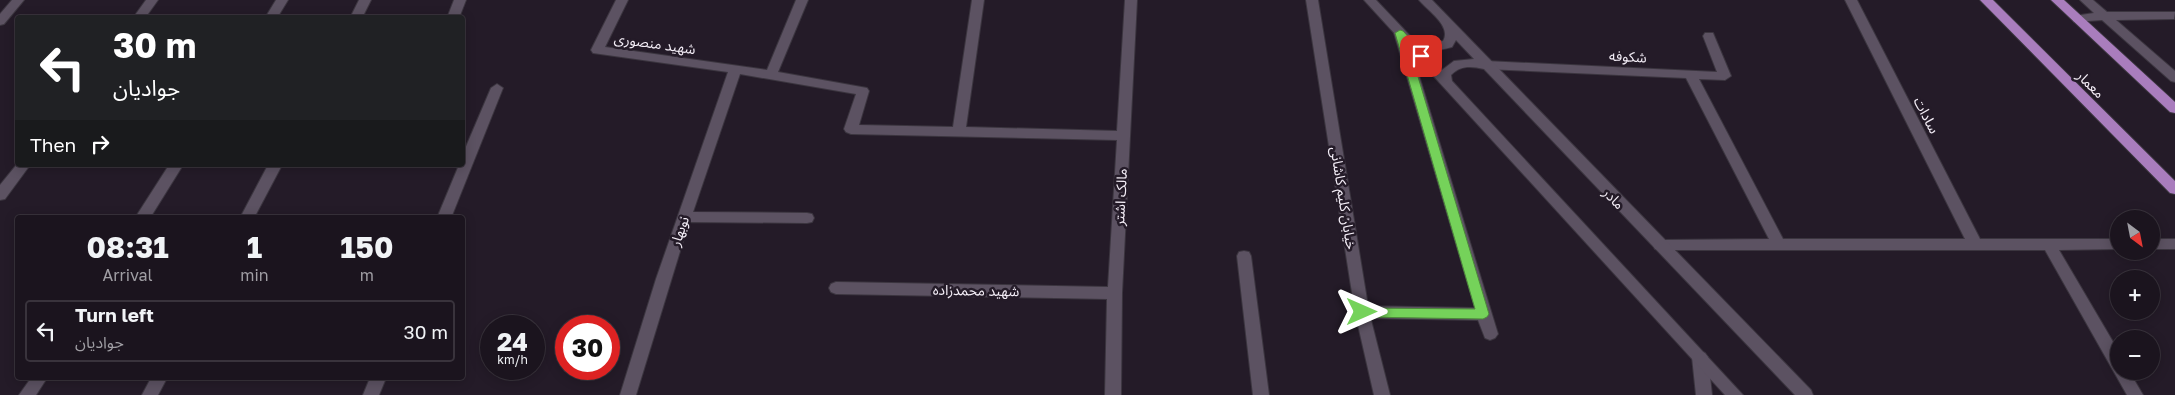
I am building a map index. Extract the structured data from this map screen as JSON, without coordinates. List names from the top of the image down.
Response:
{
  "streets": {
    "main road": ["معمار"],
    "street": [
      "شهید منصوری",
      "شکوفه",
      "سادات",
      "مالک اشتر",
      "خیابان کلیم کاشانی",
      "مادر",
      "نوبهار",
      "شهید محمدزاده"
    ]
  },
  "crossings": [
    ["شهید منصوری", "نوبهار"],
    ["شکوفه", "مادر"],
    ["مالک اشتر", "شهید محمدزاده"]
  ],
  "north": "bottom right",
  "page": {
    "turn": ["30 m", "جوادیان"],
    "then": "Then",
    "map_buttons": ["+", "−"],
    "eta": [
      "08:31",
      "Arrival",
      "1",
      "min",
      "150",
      "m"
    ],
    "list": [
      {
        "name": "Turn left",
        "note": "جوادیان",
        "value": "30 m"
      }
    ],
    "speed": "24 km/h",
    "limit": "30"
  }
}
